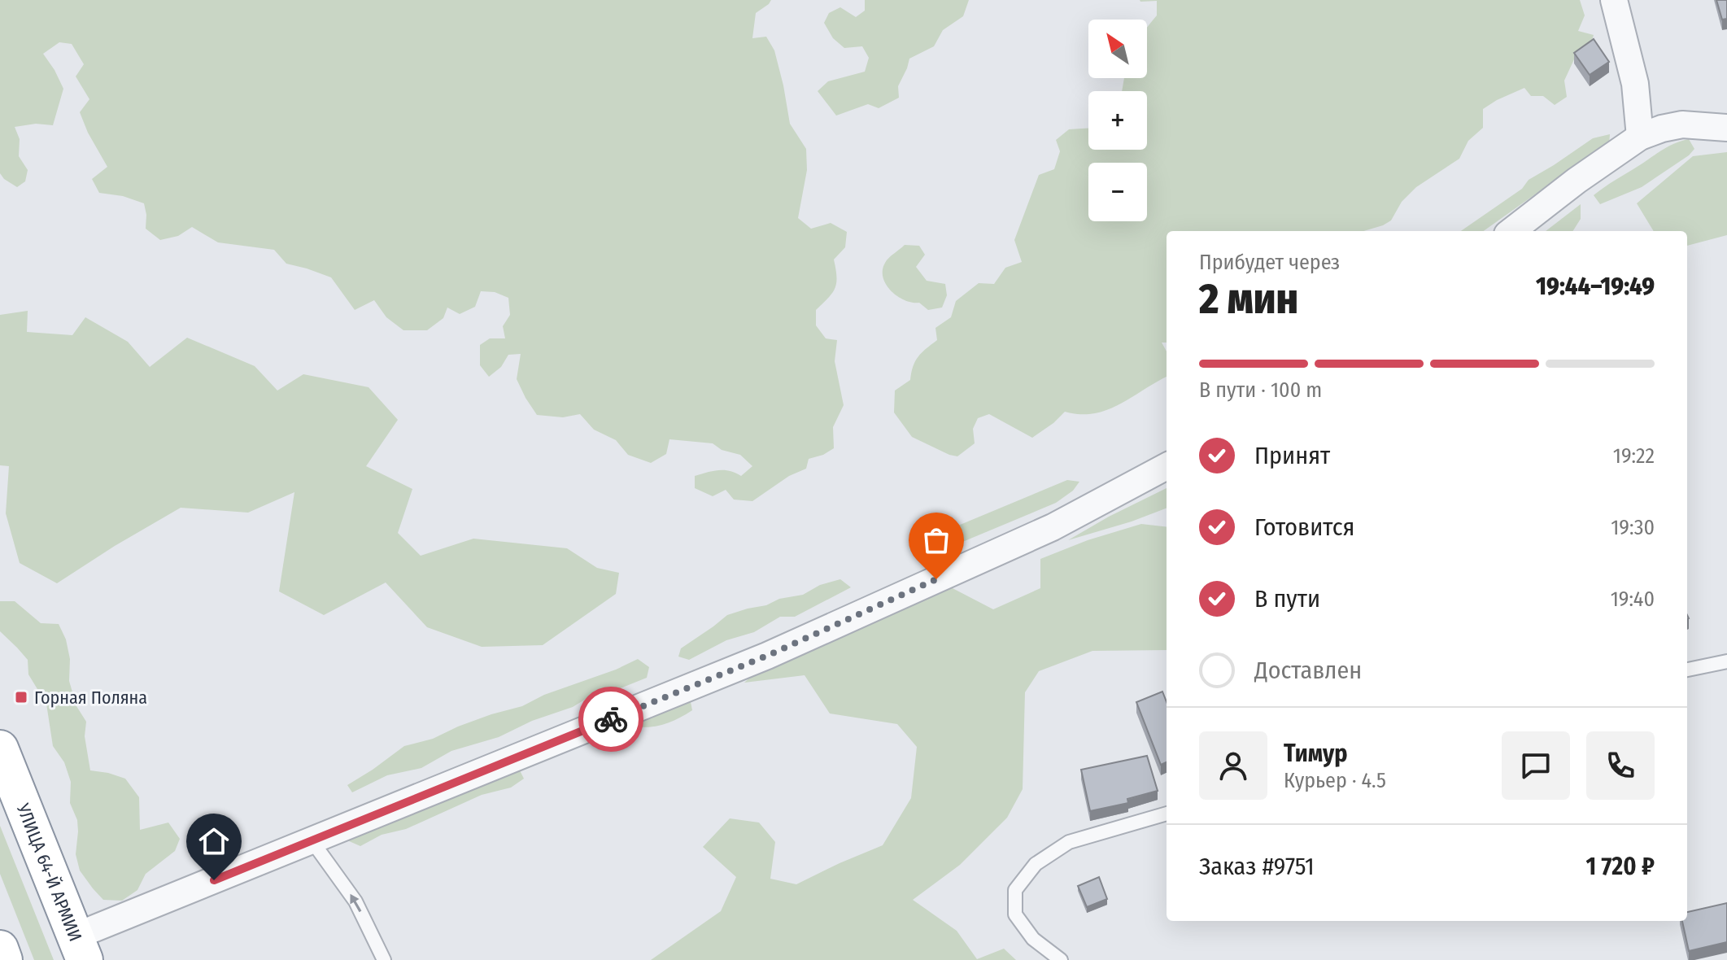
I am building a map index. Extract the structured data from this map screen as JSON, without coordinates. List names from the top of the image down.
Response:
{
  "streets": {
    "highway": ["УЛИЦА 64-Й АРМИИ"]
  },
  "places": {
    "transit": ["Горная Поляна"]
  },
  "north": "top left",
  "page": {
    "map_buttons": ["+", "−"],
    "heading": ["2 мин", "Прибудет через", "19:44–19:49"],
    "panel": [
      "Тимур",
      "Курьер · 4.5",
      "Заказ #9751",
      "1 720 ₽"
    ],
    "bar": "В пути · 100 m",
    "list": [
      ["Принят", "19:22"],
      ["Готовится", "19:30"],
      ["В пути", "19:40"],
      "Доставлен"
    ]
  }
}
